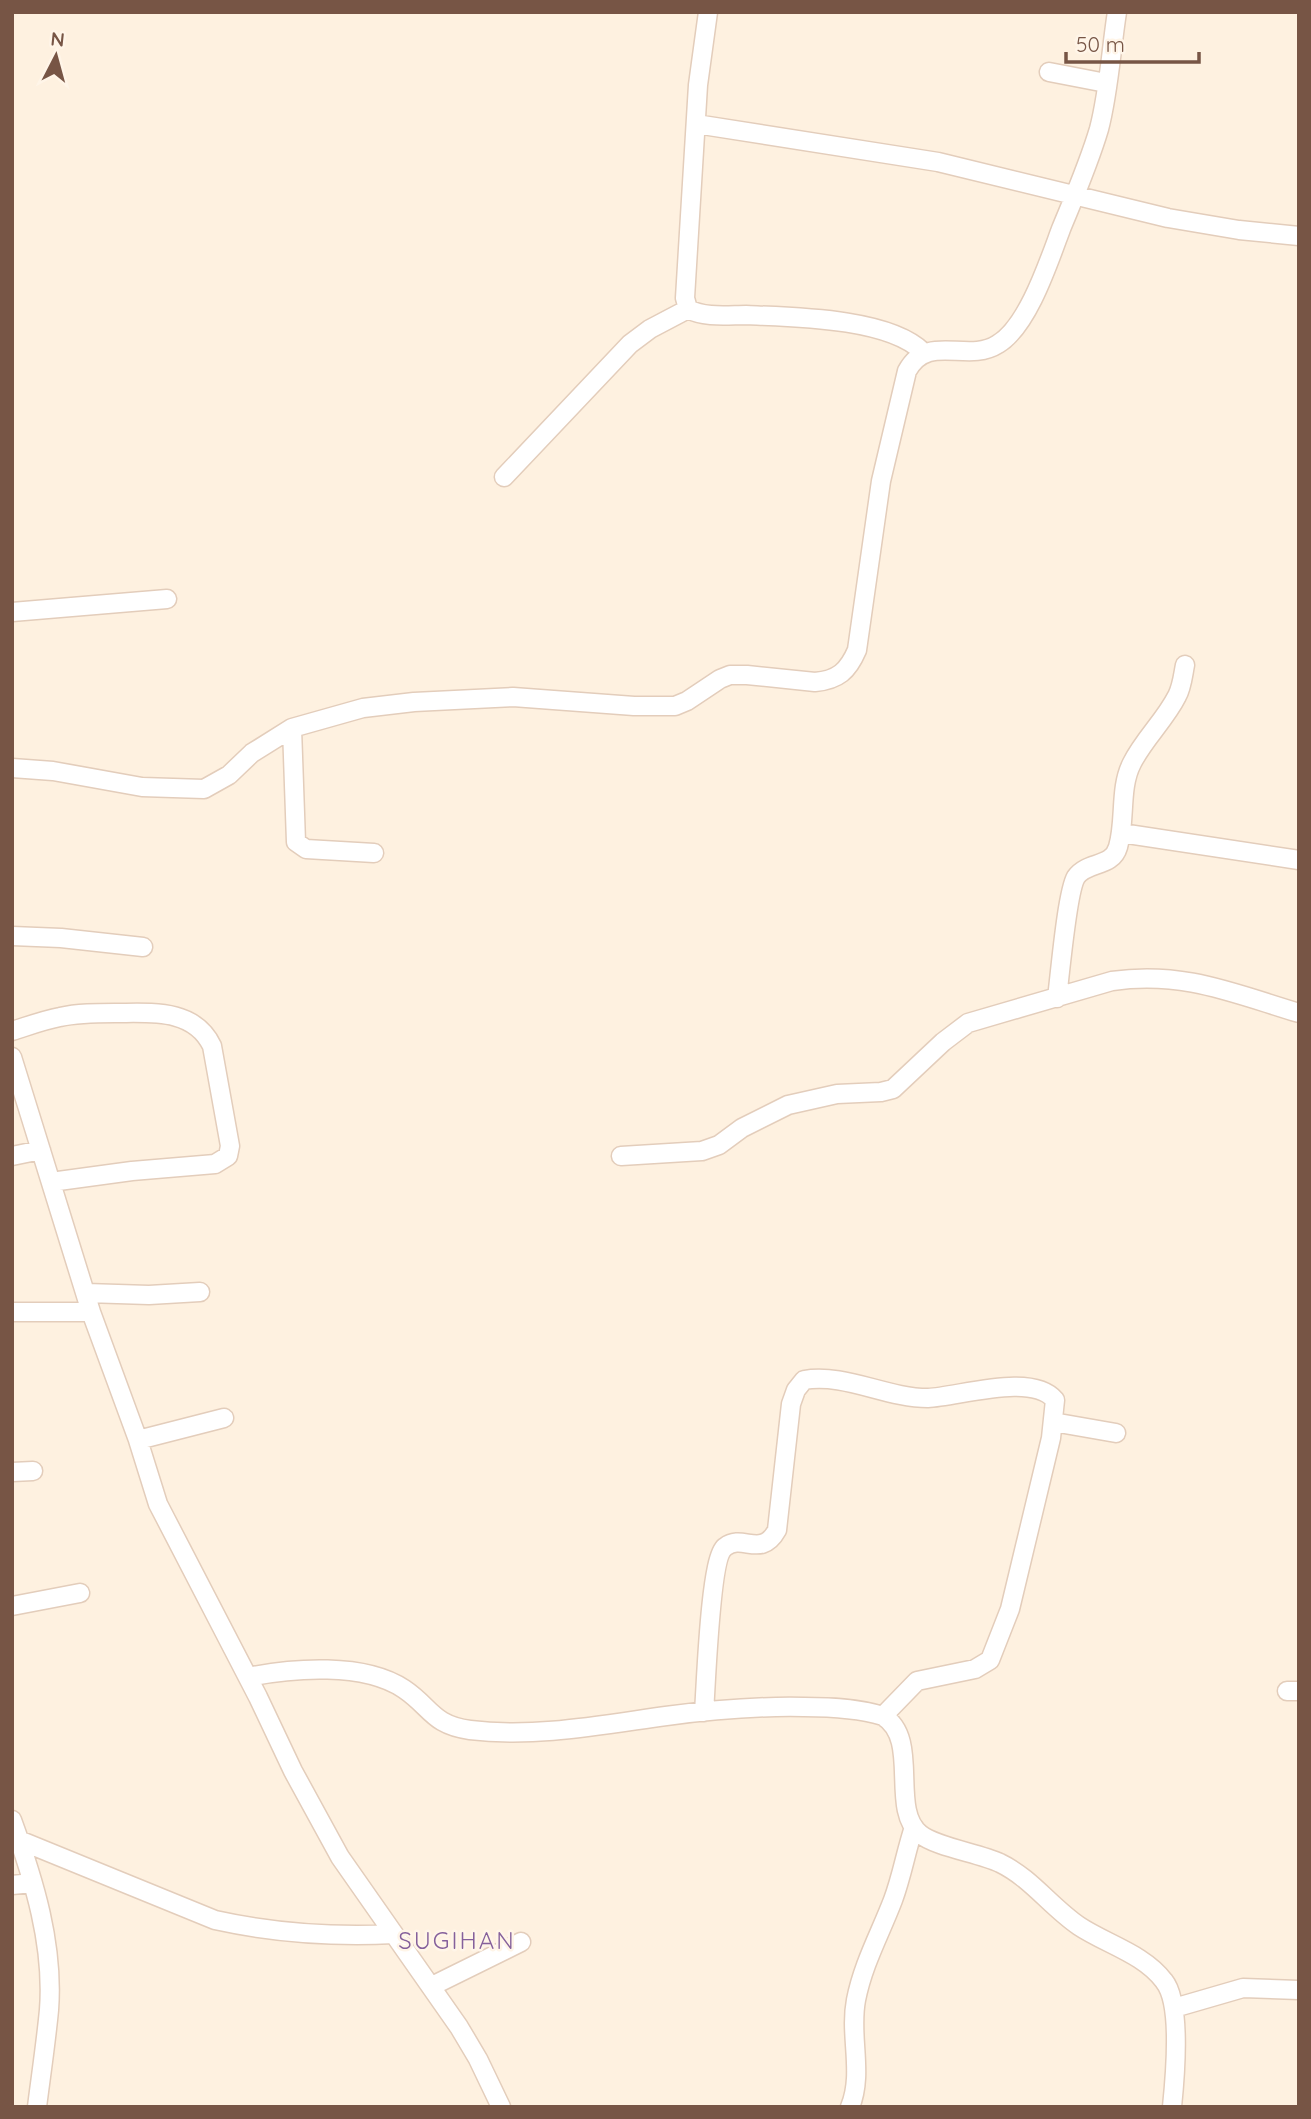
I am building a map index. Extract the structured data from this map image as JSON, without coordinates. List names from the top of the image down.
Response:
{
  "districts": ["SUGIHAN"],
  "scale_bar": "50 m",
  "north": "top"
}
